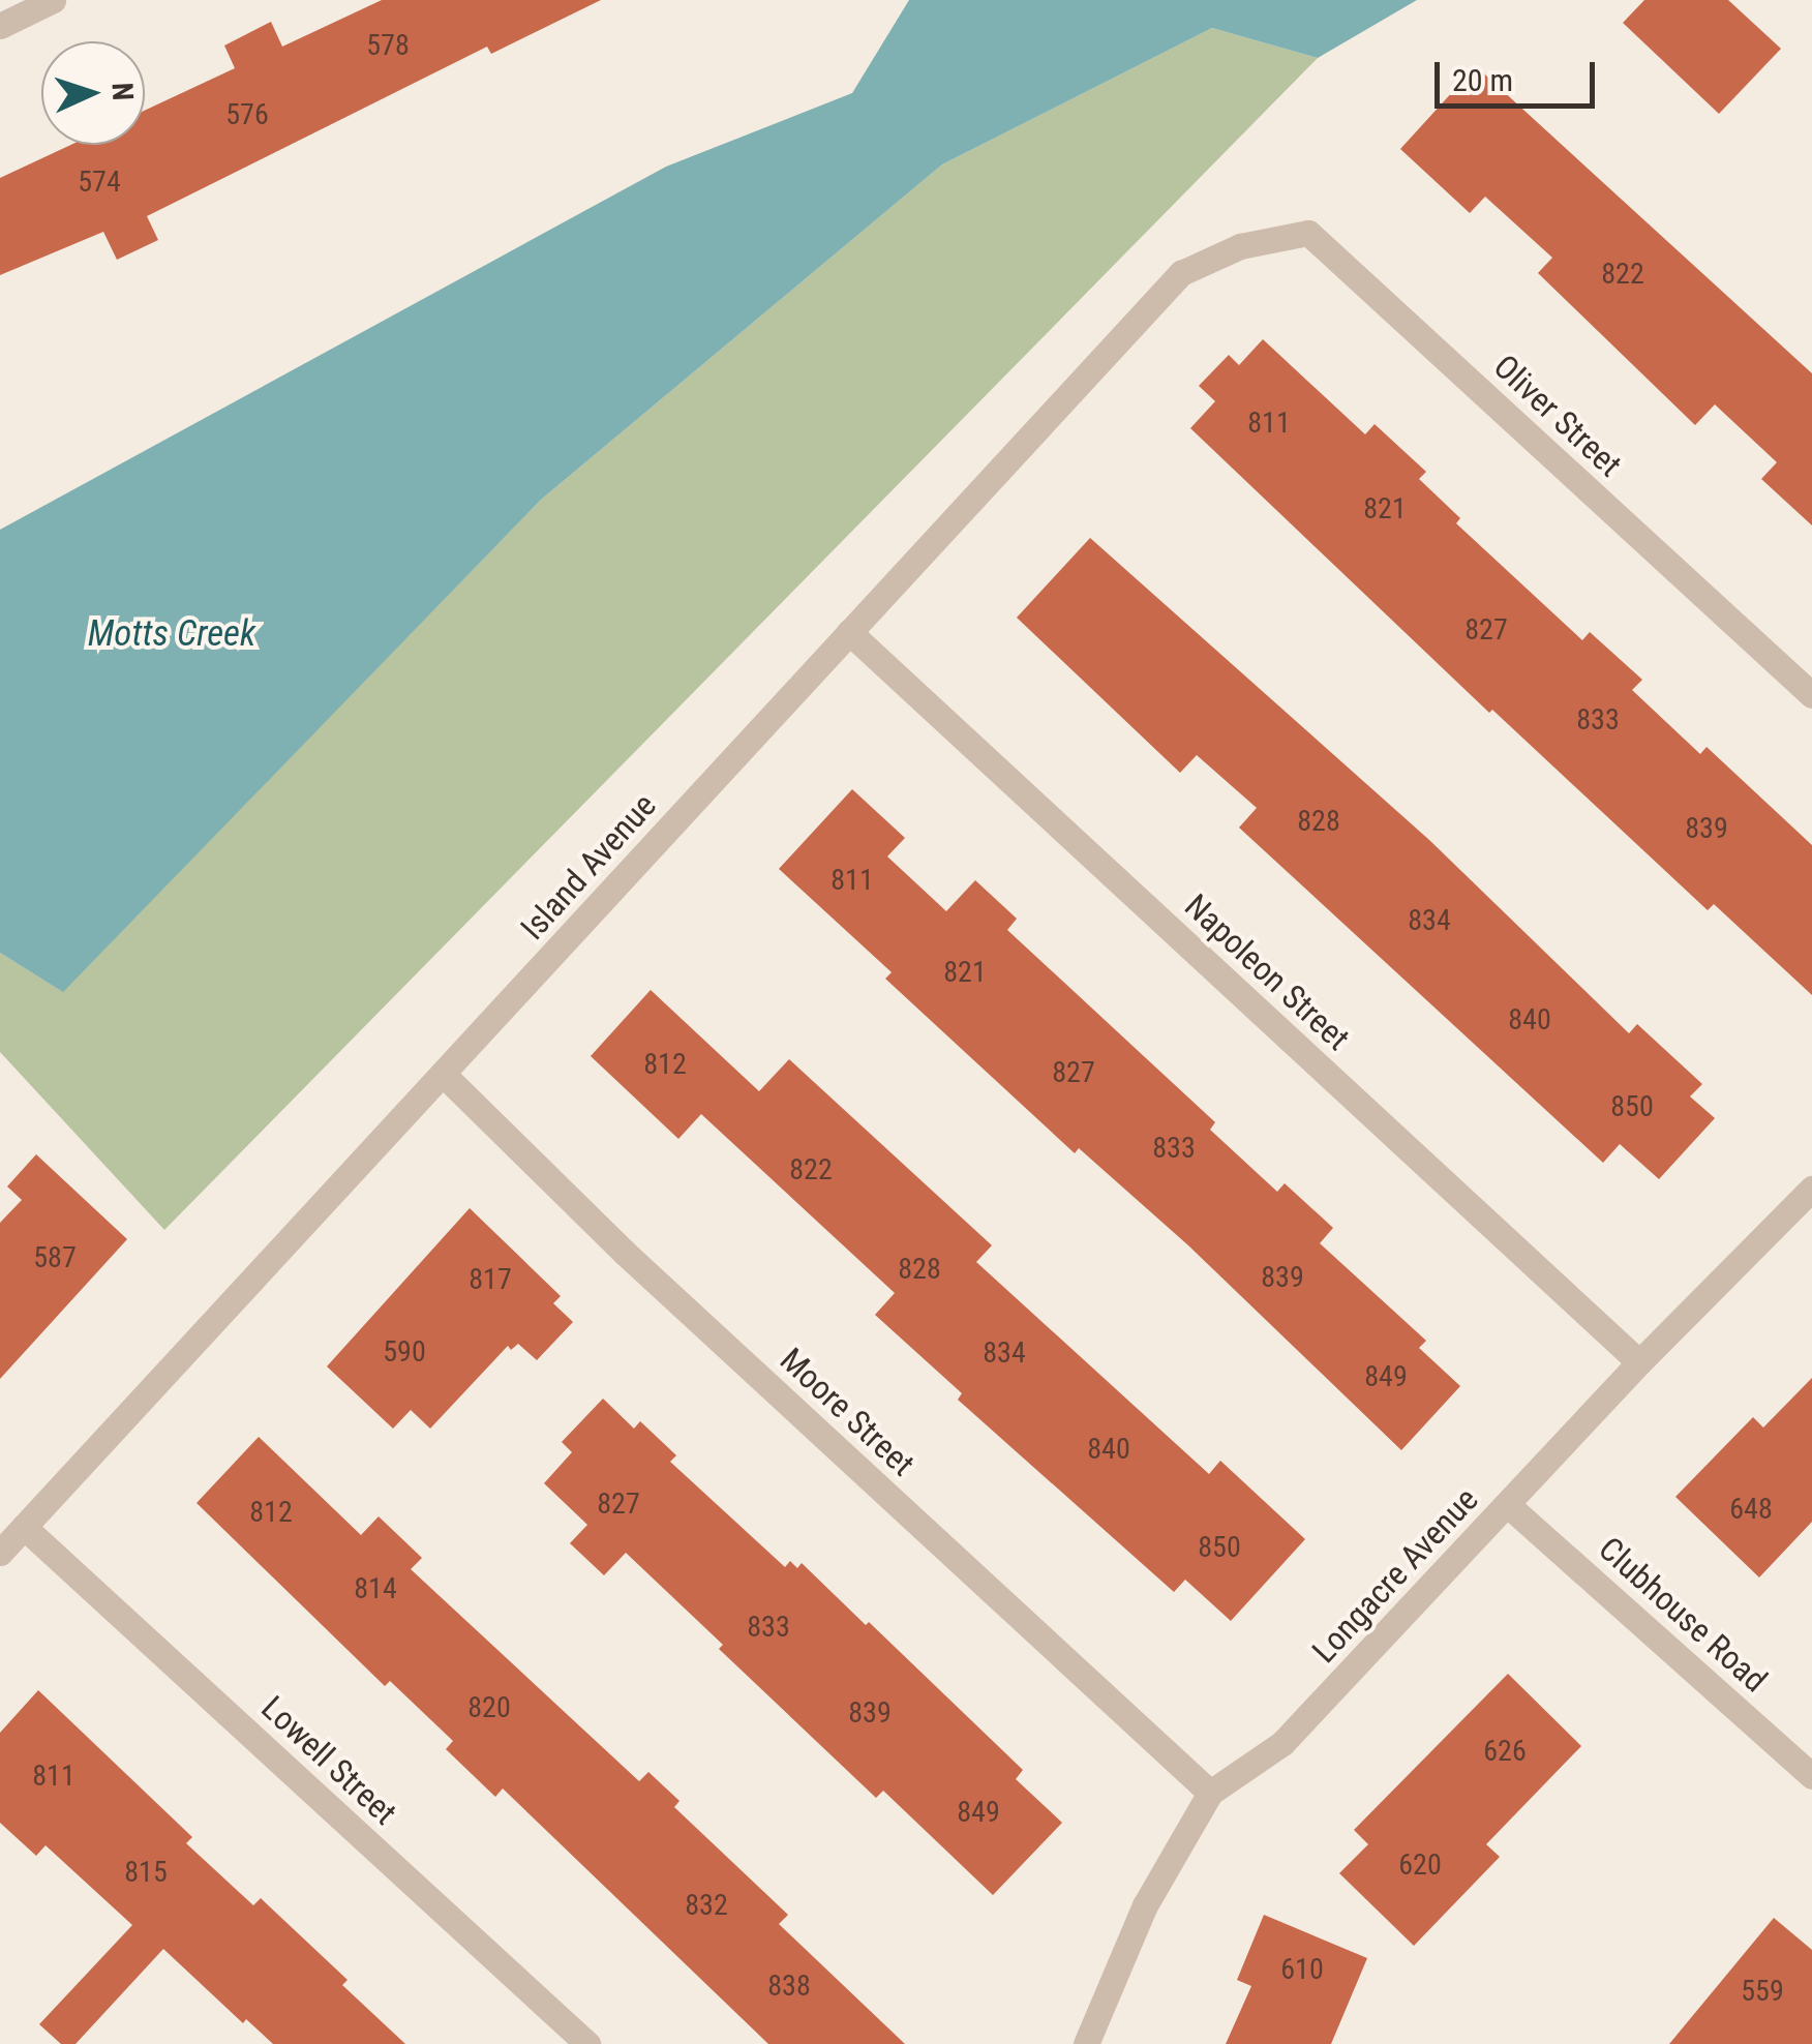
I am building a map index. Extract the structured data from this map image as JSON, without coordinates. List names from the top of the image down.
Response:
{
  "streets": {
    "street": [
      "Oliver Street",
      "Island Avenue",
      "Napoleon Street",
      "Moore Street",
      "Longacre Avenue",
      "Clubhouse Road",
      "Lowell Street"
    ]
  },
  "crossings": [
    ["Oliver Street", "Island Avenue"],
    ["Island Avenue", "Napoleon Street"],
    ["Island Avenue", "Moore Street"],
    ["Island Avenue", "Lowell Street"],
    ["Napoleon Street", "Longacre Avenue"],
    ["Moore Street", "Longacre Avenue"],
    ["Longacre Avenue", "Clubhouse Road"]
  ],
  "water": ["Motts Creek"],
  "house_numbers": [
    "578",
    "576",
    "574",
    "822",
    "811",
    "821",
    "827",
    "833",
    "828",
    "839",
    "811",
    "834",
    "821",
    "840",
    "812",
    "827",
    "850",
    "833",
    "822",
    "587",
    "828",
    "839",
    "817",
    "590",
    "834",
    "849",
    "840",
    "827",
    "648",
    "812",
    "850",
    "814",
    "833",
    "820",
    "839",
    "626",
    "811",
    "849",
    "620",
    "815",
    "832",
    "610",
    "838",
    "559"
  ],
  "scale_bar": "20 m",
  "north": "right"
}
